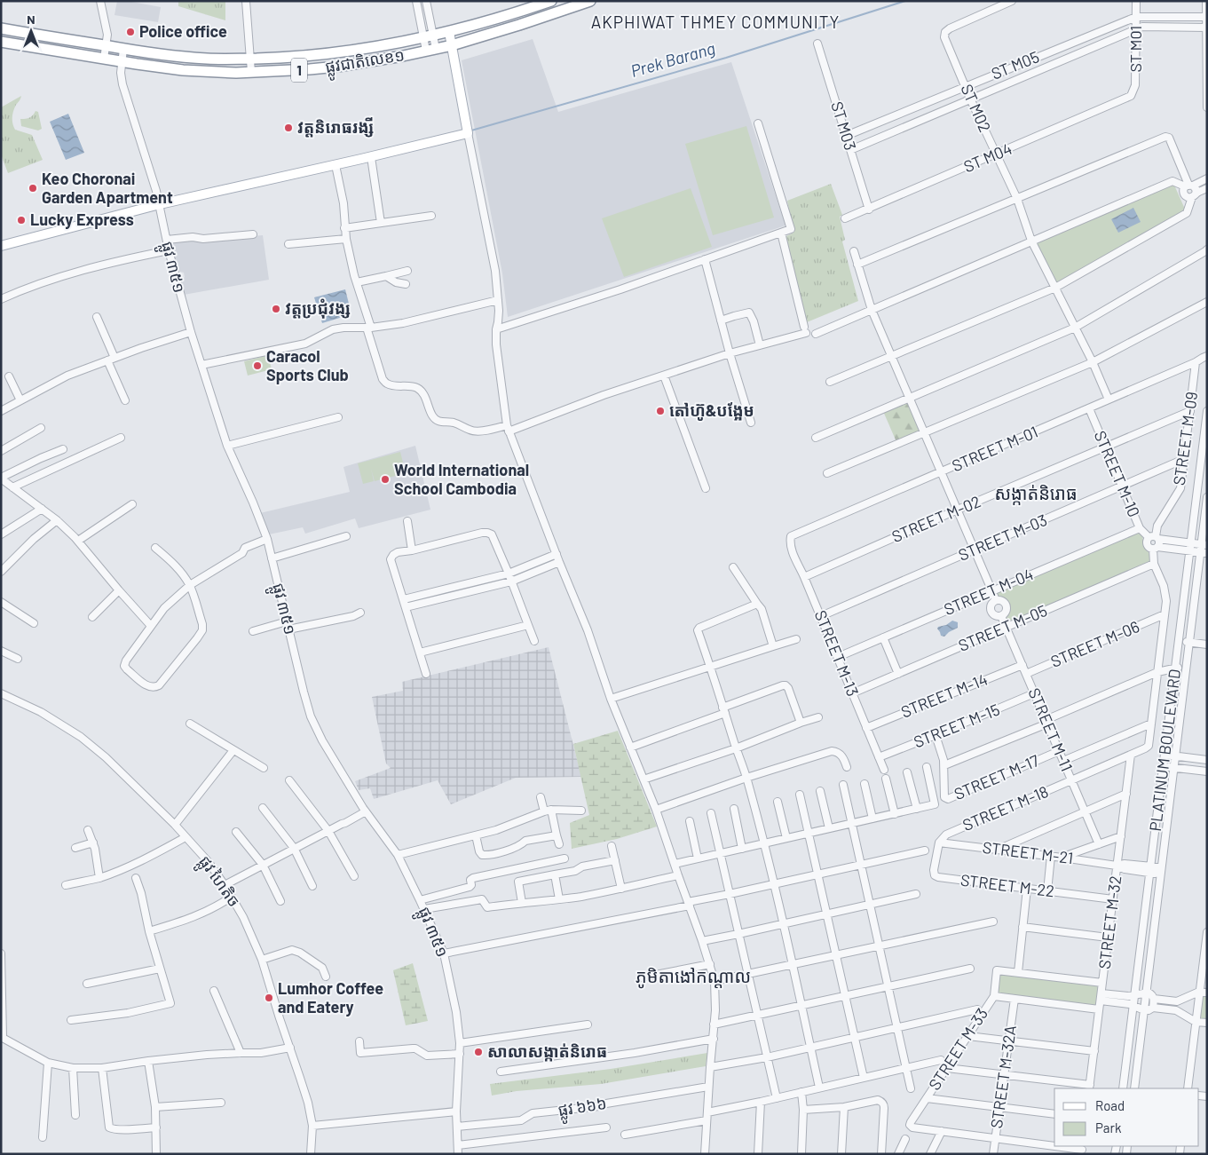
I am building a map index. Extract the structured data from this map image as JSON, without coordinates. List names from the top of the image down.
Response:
{
  "streets": {
    "highway": ["ផ្លូវជាតិលេខ១", "1"],
    "street": [
      "ST M01",
      "ST M05",
      "ST M02",
      "ST M03",
      "ST M04",
      "ផ្លូវ ៣៥១",
      "STREET M-09",
      "STREET M-01",
      "STREET M-10",
      "STREET M-02",
      "STREET M-03",
      "STREET M-04",
      "STREET M-05",
      "STREET M-06",
      "STREET M-13",
      "STREET M-14",
      "STREET M-15",
      "STREET M-11",
      "PLATINUM BOULEVARD",
      "STREET M-17",
      "STREET M-18",
      "STREET M-21",
      "ផ្លូវ ហៃតិច",
      "STREET M-22",
      "STREET M-32",
      "STREET M-33",
      "STREET M-32A",
      "ផ្លូវ ៦៦៦"
    ]
  },
  "crossings": [
    ["ST M01", "ST M05"],
    ["ST M01", "ST M04"],
    ["ផ្លូវជាតិលេខ១", "ផ្លូវ ៣៥១"],
    ["ST M05", "ST M02"],
    ["ST M05", "ST M03"],
    ["ST M02", "ST M04"],
    ["ST M02", "STREET M-01"],
    ["ST M03", "ST M04"],
    ["ផ្លូវ ៣៥១", "ផ្លូវ ៦៦៦"],
    ["STREET M-09", "STREET M-01"],
    ["STREET M-09", "STREET M-10"],
    ["STREET M-09", "STREET M-02"],
    ["STREET M-09", "STREET M-03"],
    ["STREET M-01", "STREET M-10"],
    ["STREET M-01", "STREET M-13"],
    ["STREET M-10", "STREET M-02"],
    ["STREET M-10", "STREET M-03"],
    ["STREET M-10", "STREET M-04"],
    ["STREET M-02", "STREET M-13"],
    ["STREET M-03", "STREET M-13"],
    ["STREET M-04", "STREET M-13"],
    ["STREET M-05", "STREET M-13"],
    ["STREET M-05", "STREET M-11"],
    ["STREET M-06", "STREET M-11"],
    ["STREET M-13", "STREET M-14"],
    ["STREET M-13", "STREET M-15"],
    ["STREET M-14", "STREET M-11"],
    ["STREET M-15", "STREET M-11"],
    ["STREET M-15", "STREET M-17"],
    ["STREET M-11", "STREET M-17"],
    ["STREET M-11", "STREET M-18"],
    ["PLATINUM BOULEVARD", "STREET M-21"],
    ["STREET M-18", "STREET M-21"],
    ["STREET M-18", "STREET M-22"],
    ["STREET M-18", "STREET M-32"],
    ["STREET M-21", "STREET M-22"],
    ["STREET M-21", "STREET M-32"],
    ["STREET M-22", "STREET M-32"]
  ],
  "districts": ["AKPHIWAT THMEY COMMUNITY", "សង្កាត់និរោធ", "ភូមិតាងៅកណ្តាល"],
  "water": ["Prek Barang"],
  "places": [
    "Police office",
    "វត្តនិរោធរង្សី",
    "Keo Choronai Garden Apartment",
    "Lucky Express",
    "វត្តប្រជុំវង្ស",
    "Caracol Sports Club",
    "តៅហ៊ូ&បង្អែម",
    "World International School Cambodia",
    "Lumhor Coffee and Eatery",
    "សាលាសង្កាត់និរោធ"
  ],
  "legend": ["Road", "Park"],
  "north": "top"
}
